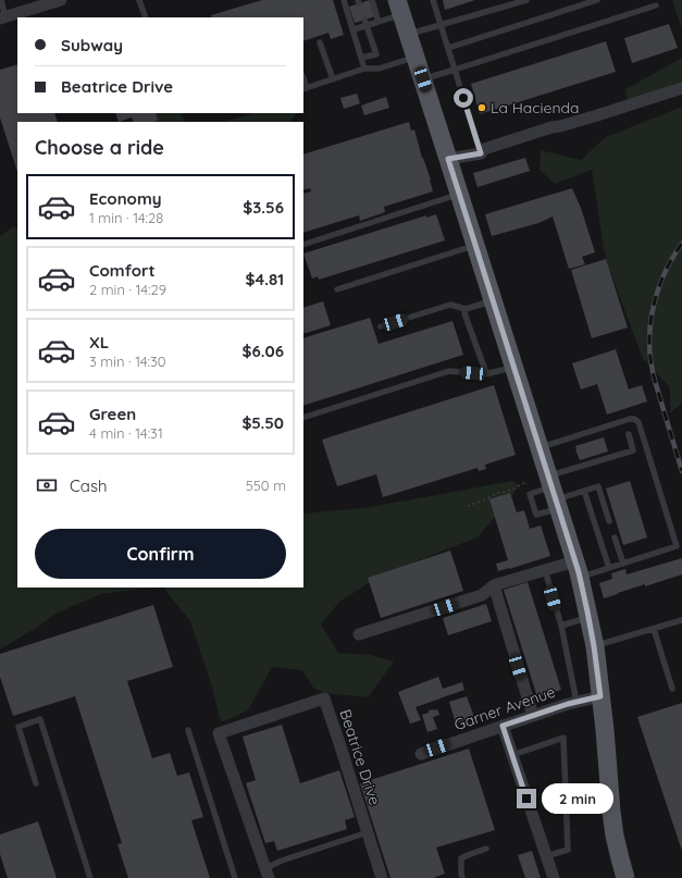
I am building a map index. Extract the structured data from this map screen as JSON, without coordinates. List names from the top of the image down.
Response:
{
  "streets": {
    "street": ["Garner Avenue", "Beatrice Drive"]
  },
  "places": ["La Hacienda"],
  "page": {
    "banner": ["Subway", "Beatrice Drive"],
    "heading": "Choose a ride",
    "list": [
      {
        "name": "Economy",
        "note": "1 min · 14:28",
        "value": "$3.56"
      },
      {
        "name": "Comfort",
        "note": "2 min · 14:29",
        "value": "$4.81"
      },
      {
        "name": "XL",
        "note": "3 min · 14:30",
        "value": "$6.06"
      },
      {
        "name": "Green",
        "note": "4 min · 14:31",
        "value": "$5.50"
      }
    ],
    "pay": ["Cash", "550 m"],
    "buttons": "Confirm",
    "bubble": "2 min"
  }
}
